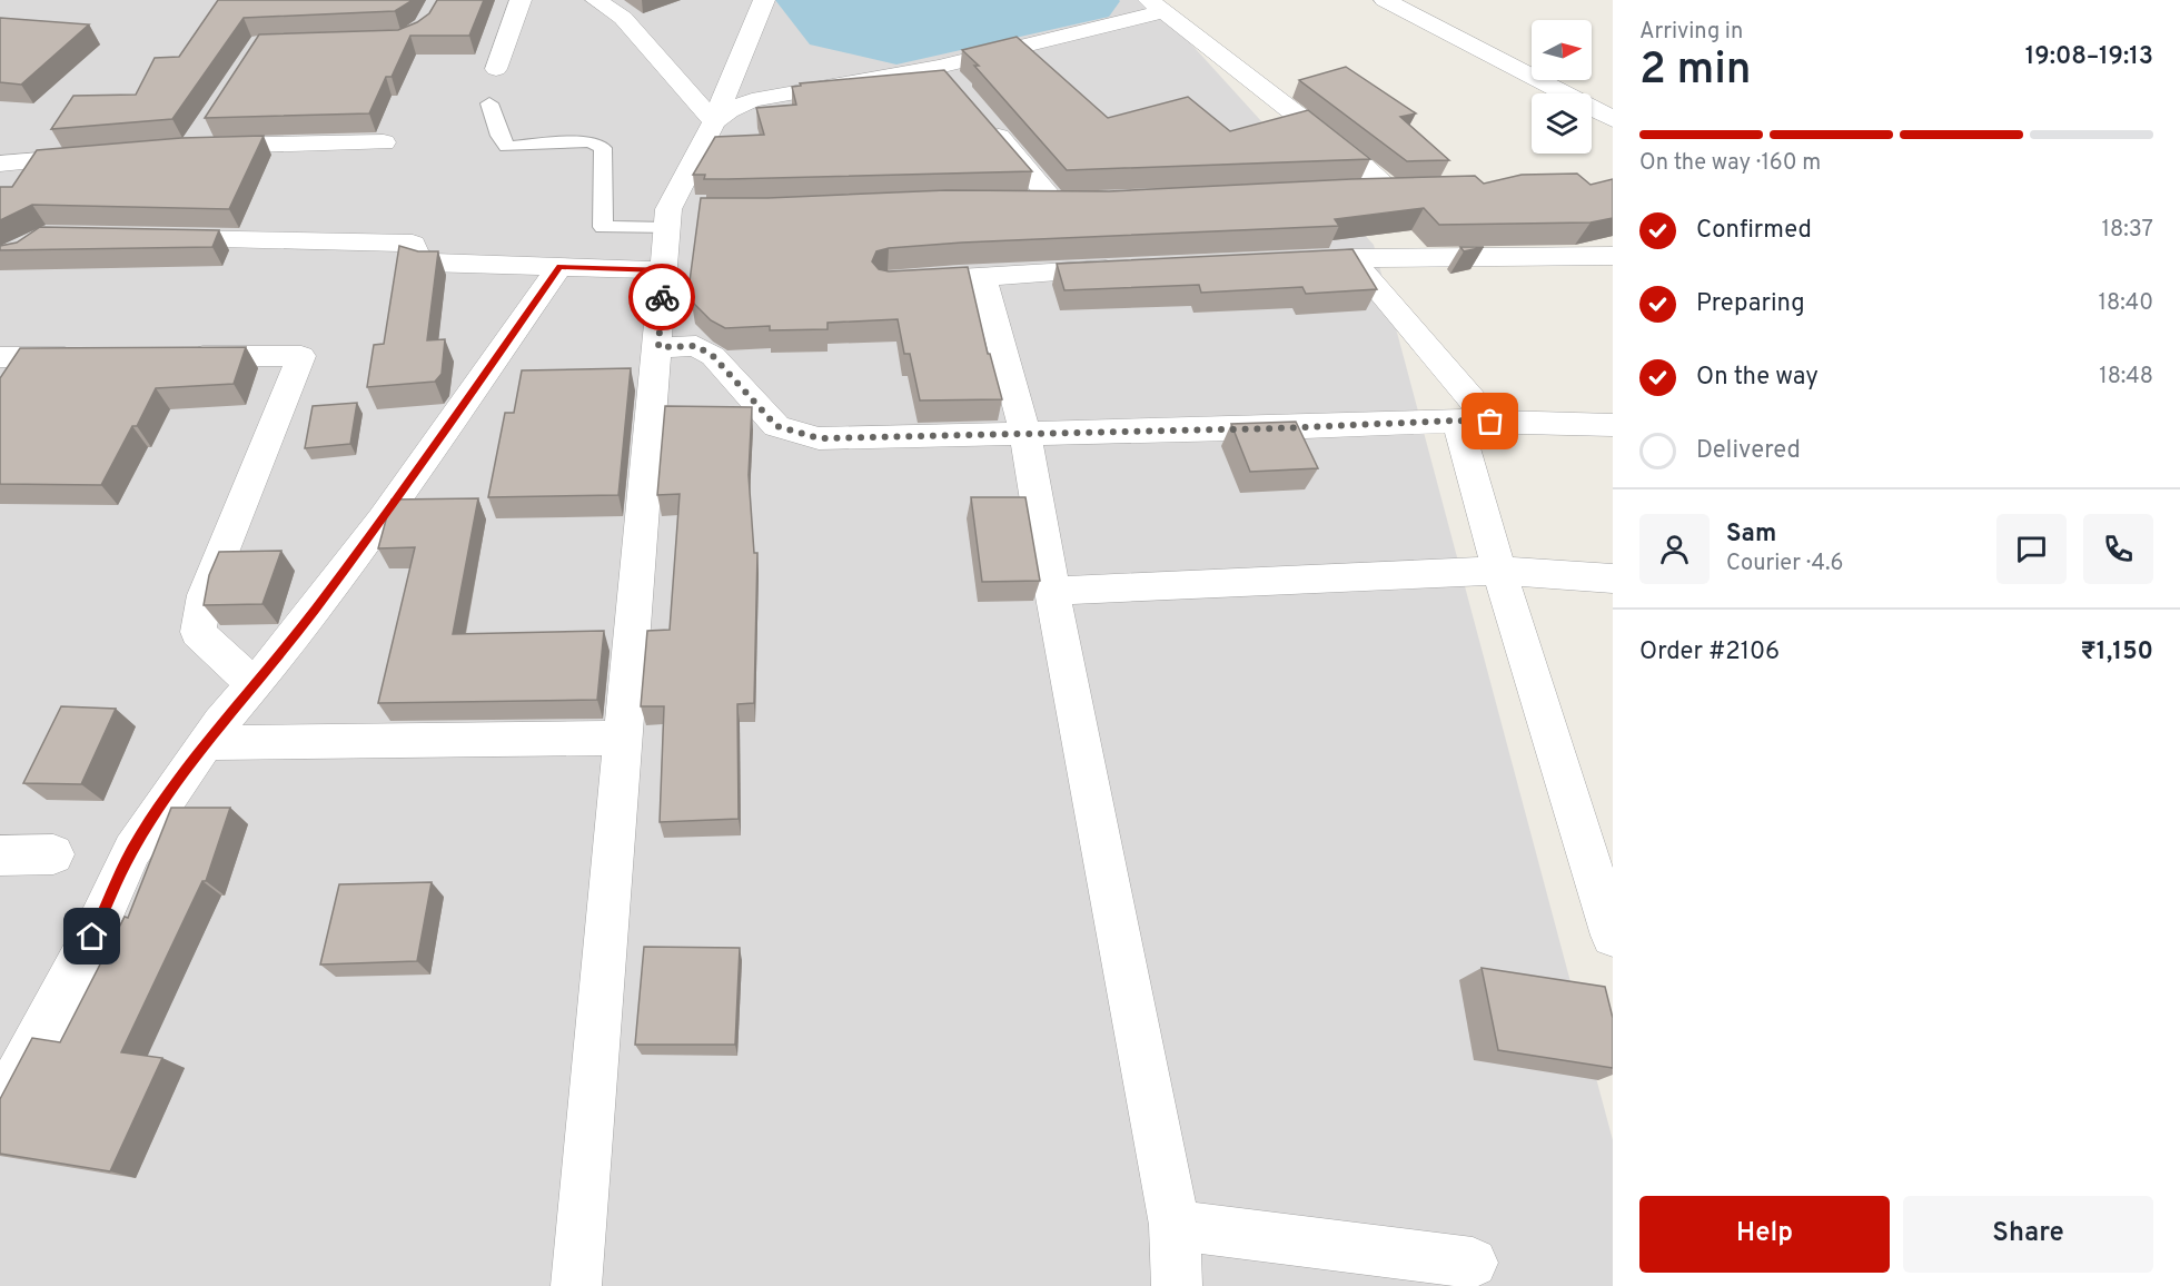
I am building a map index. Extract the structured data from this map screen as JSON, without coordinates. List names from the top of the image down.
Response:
{
  "north": "right",
  "page": {
    "heading": ["2 min", "Arriving in", "19:08–19:13"],
    "panel": [
      "Sam",
      "Courier · 4.6",
      "Order #2106",
      "₹1,150"
    ],
    "bar": "On the way · 160 m",
    "list": [
      ["Confirmed", "18:37"],
      ["Preparing", "18:40"],
      ["On the way", "18:48"],
      "Delivered"
    ],
    "buttons": ["Help", "Share"]
  }
}
